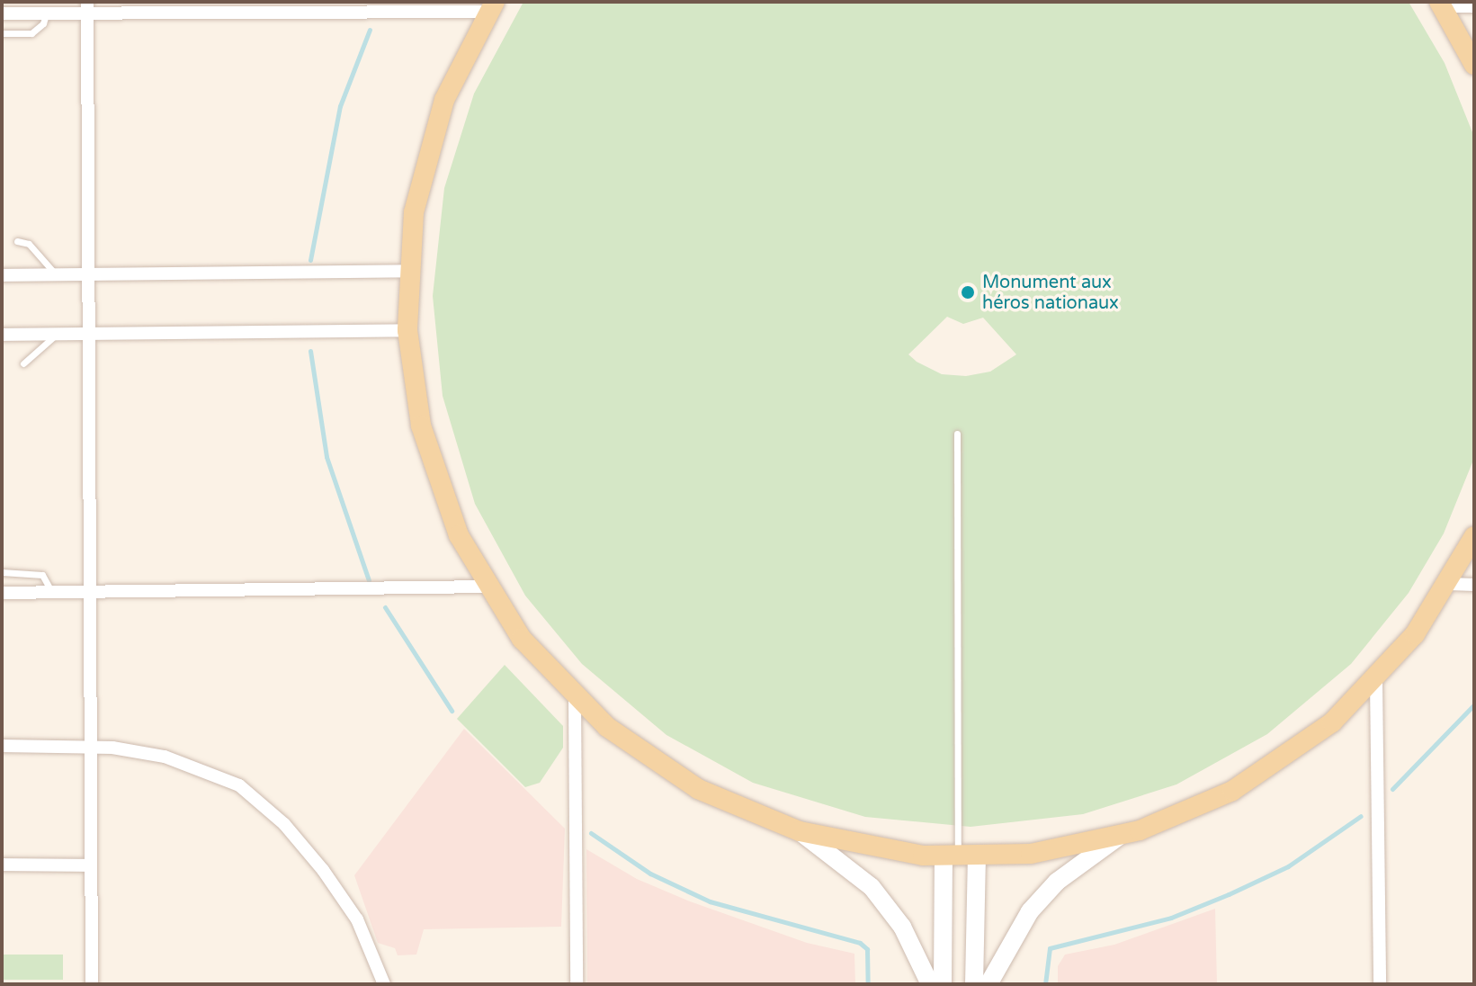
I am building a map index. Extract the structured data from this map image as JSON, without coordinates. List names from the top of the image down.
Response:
{
  "places": ["Monument aux héros nationaux"]
}
